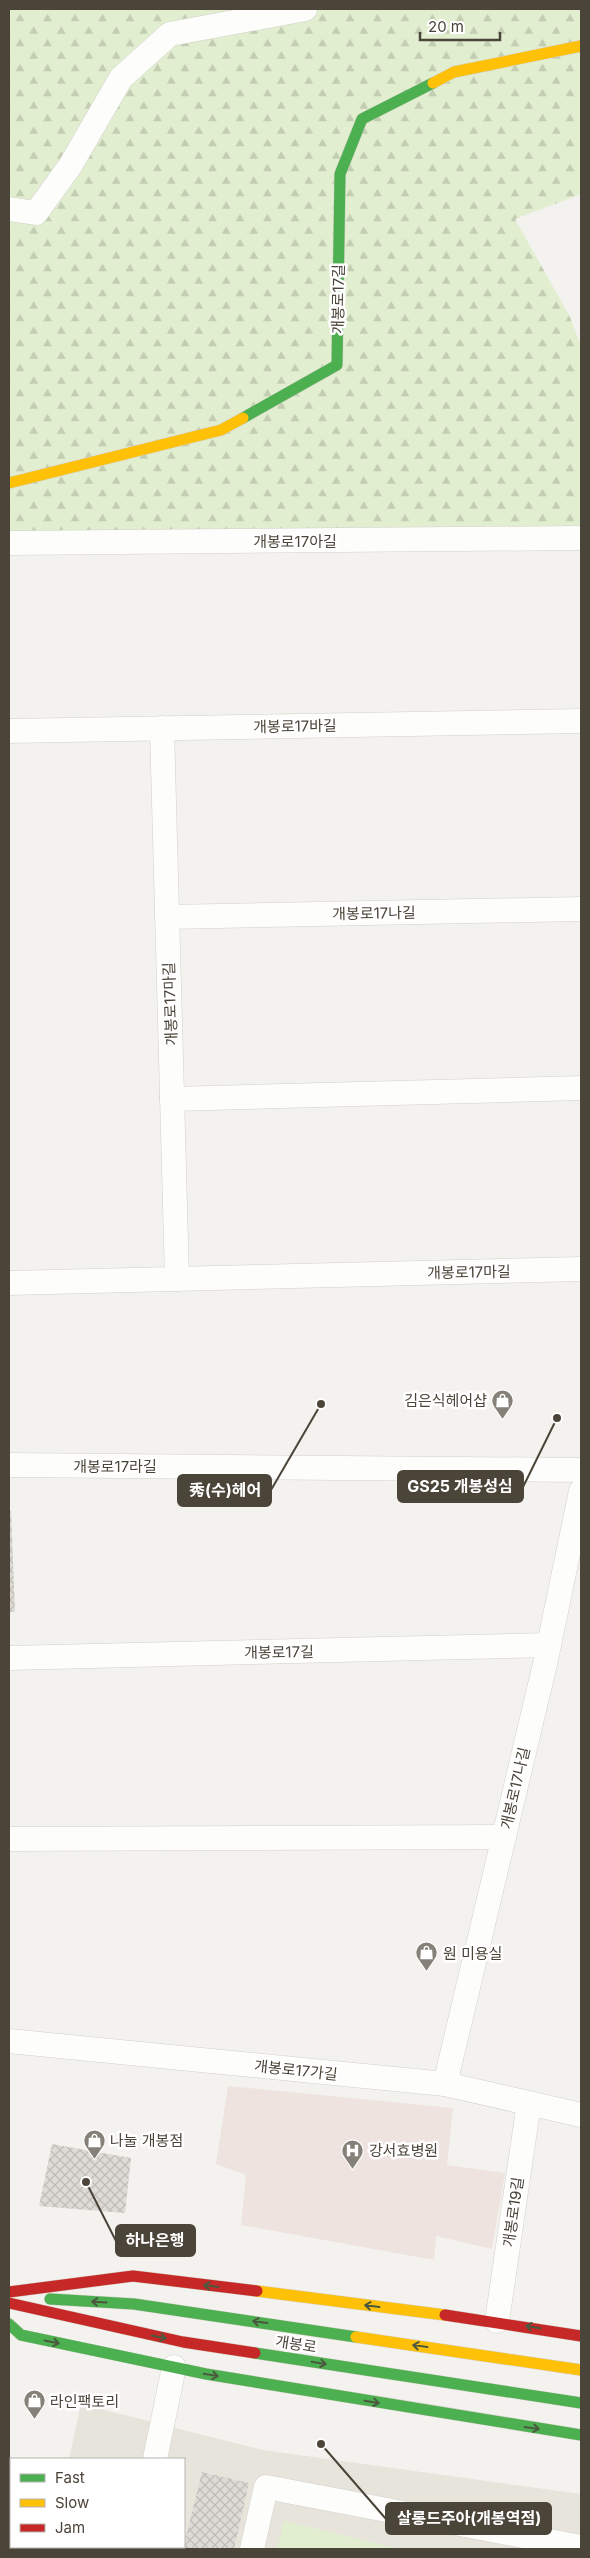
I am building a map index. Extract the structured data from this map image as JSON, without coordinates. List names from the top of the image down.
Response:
{
  "streets": {
    "main road": ["개봉로17길", "개봉로"],
    "street": [
      "개봉로17아길",
      "개봉로17바길",
      "개봉로17나길",
      "개봉로17마길",
      "개봉로17라길",
      "개봉로17가길",
      "개봉로19길"
    ]
  },
  "crossings": [
    ["개봉로17길", "개봉로17나길"],
    ["개봉로17바길", "개봉로17마길"],
    ["개봉로17나길", "개봉로17마길"],
    ["개봉로17나길", "개봉로17가길"],
    ["개봉로17가길", "개봉로19길"]
  ],
  "places": {
    "other": [
      "秀(수)헤어",
      "GS25 개봉성심",
      "하나은행",
      "살롱드주아(개봉역점)"
    ],
    "shop": [
      "김은식헤어샵",
      "원 미용실",
      "나눌 개봉점",
      "라인팩토리"
    ],
    "hospital": ["강서효병원"]
  },
  "legend": ["Fast", "Slow", "Jam"],
  "scale_bar": "20 m"
}
